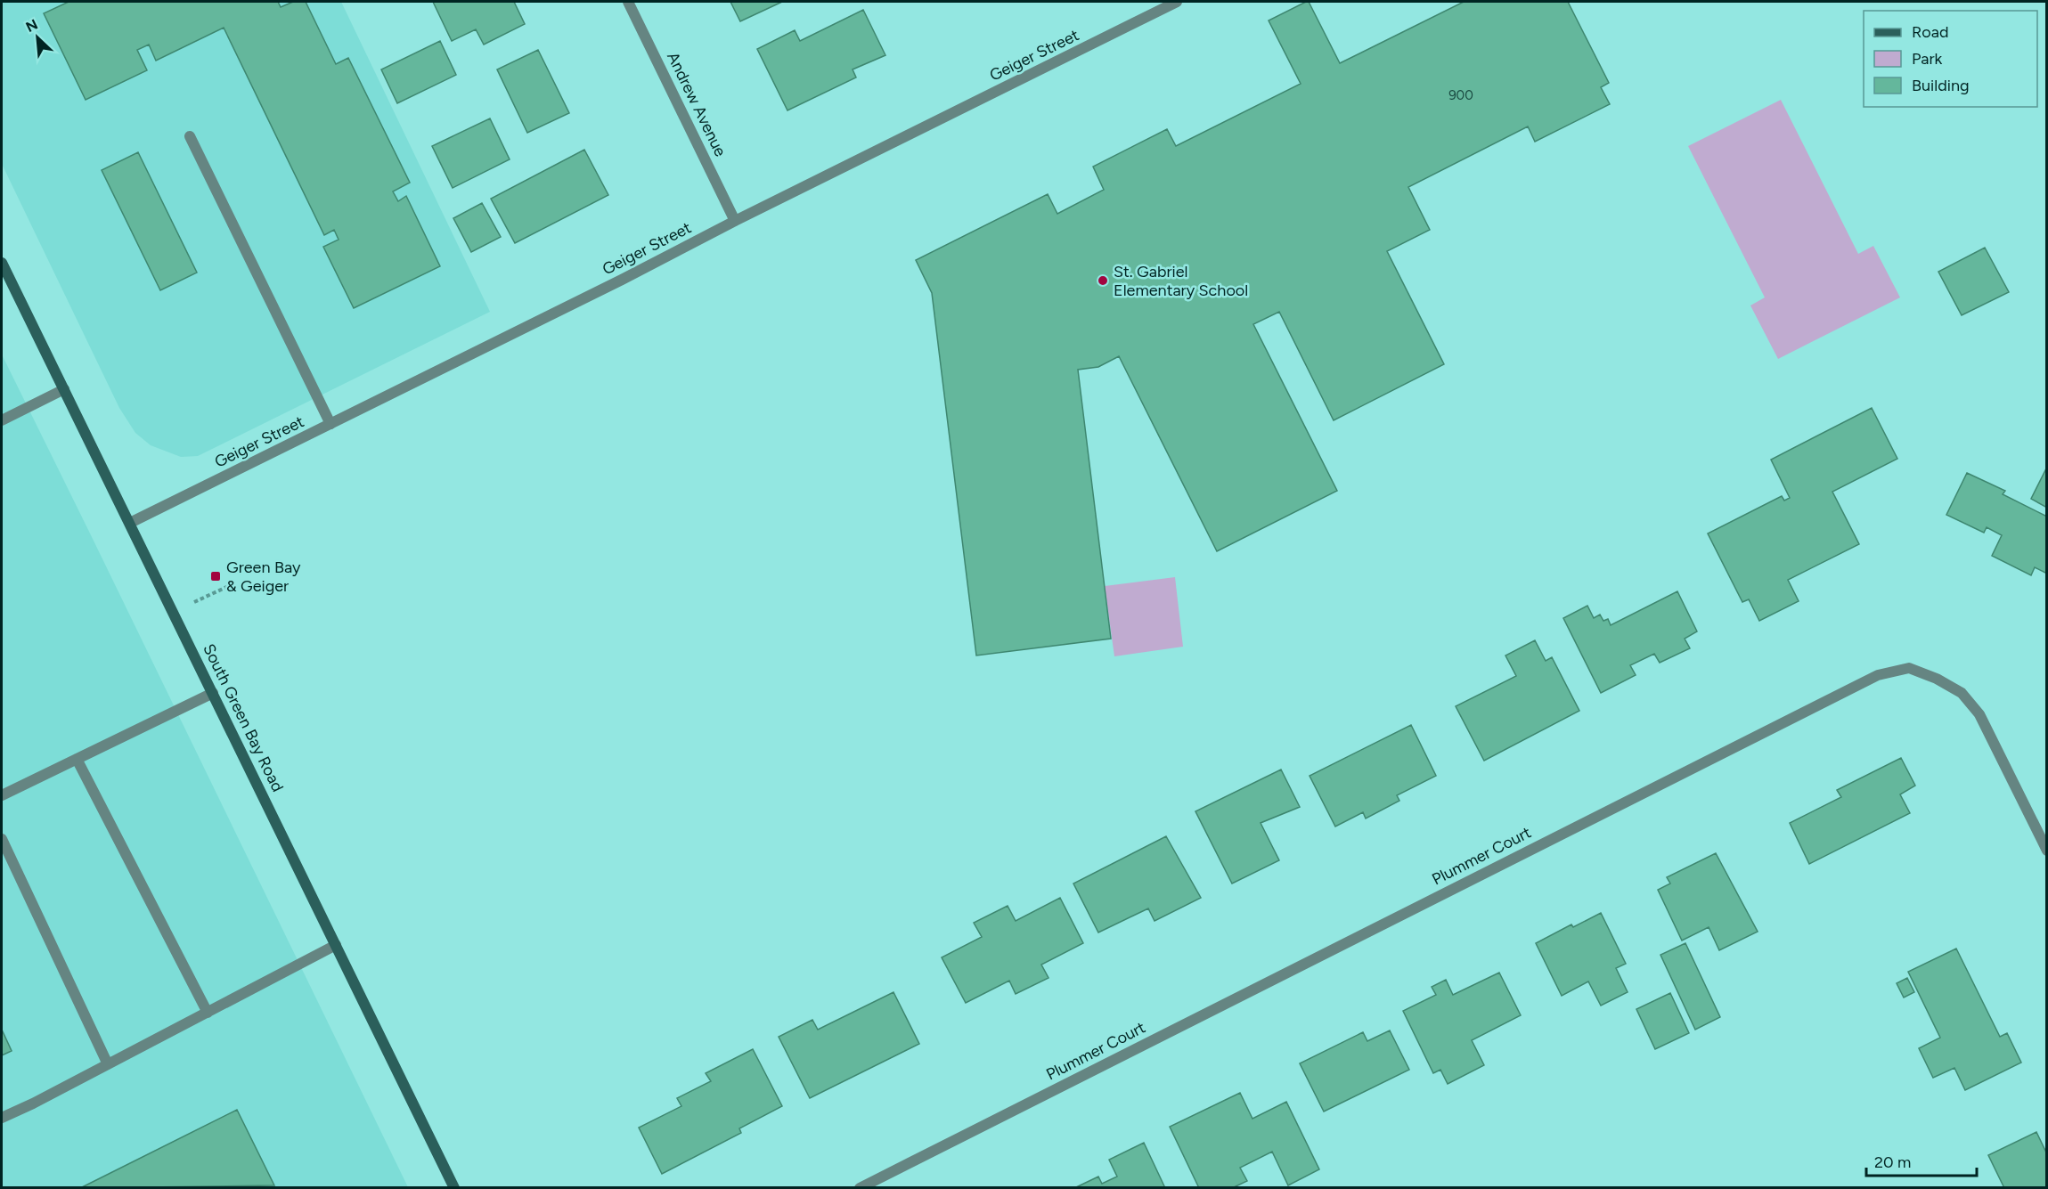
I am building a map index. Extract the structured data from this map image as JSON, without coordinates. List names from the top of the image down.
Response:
{
  "streets": {
    "main road": ["South Green Bay Road"],
    "street": ["Geiger Street", "Andrew Avenue", "Plummer Court"]
  },
  "crossings": [
    ["Geiger Street", "Andrew Avenue"],
    ["Geiger Street", "South Green Bay Road"]
  ],
  "places": {
    "other": ["St. Gabriel Elementary School"],
    "transit": ["Green Bay & Geiger"]
  },
  "house_numbers": ["900"],
  "legend": ["Road", "Park", "Building"],
  "scale_bar": "20 m",
  "north": "top left"
}
